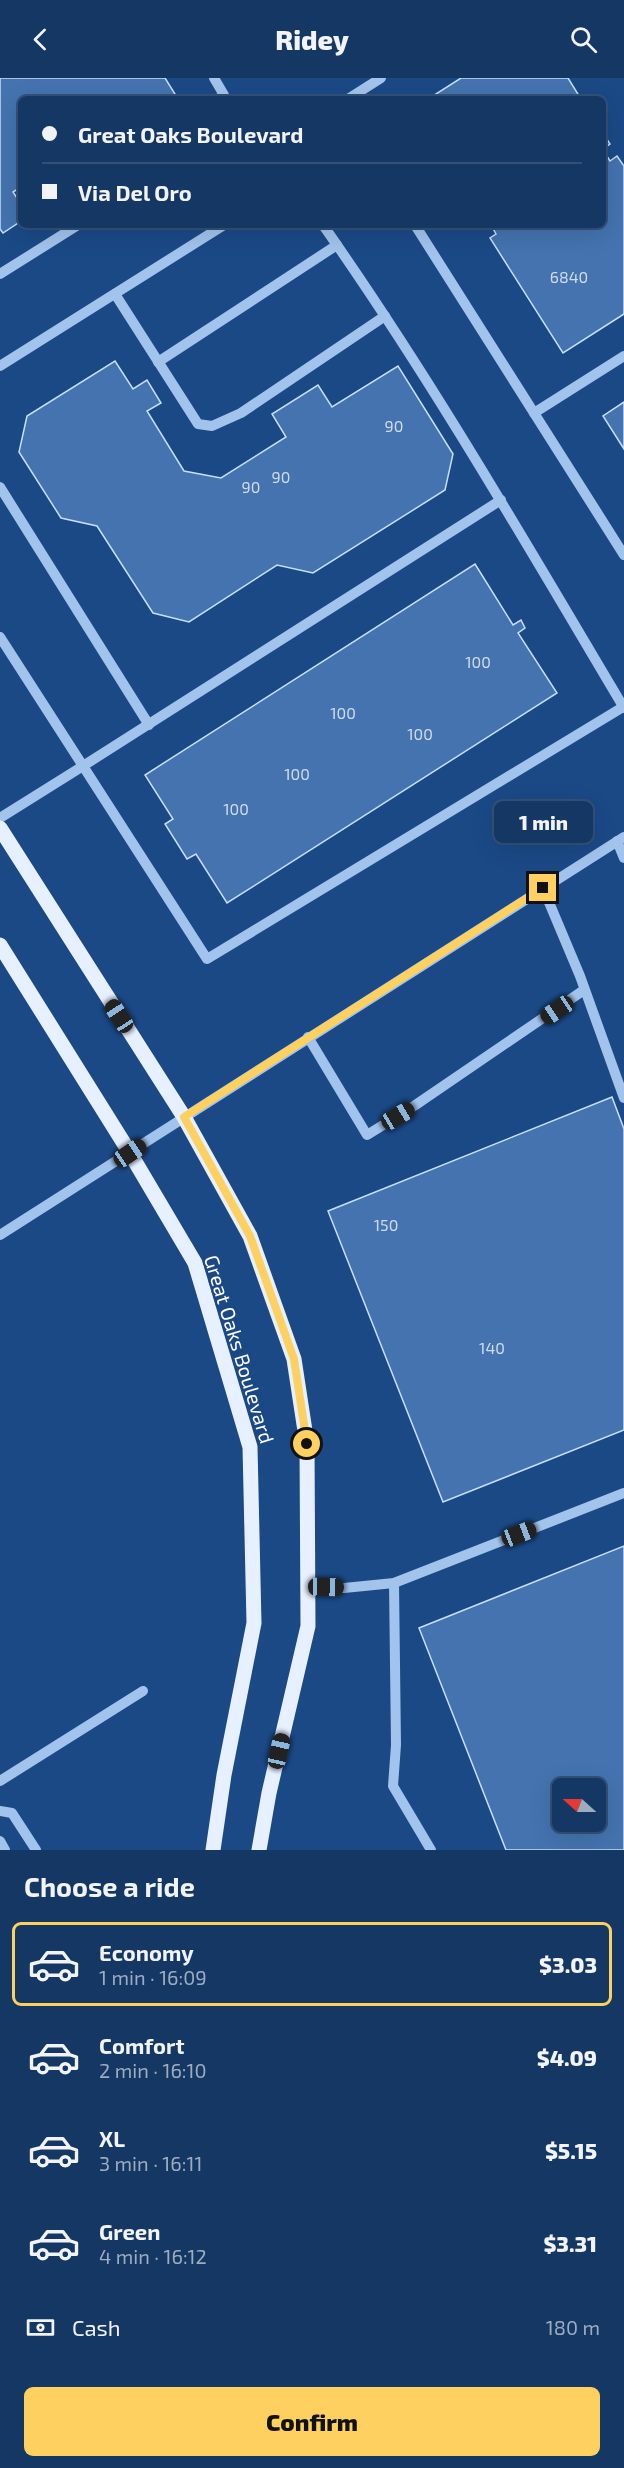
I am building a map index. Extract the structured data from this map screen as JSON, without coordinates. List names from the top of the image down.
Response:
{
  "streets": {
    "main road": ["Great Oaks Boulevard"]
  },
  "house_numbers": [
    "6840",
    "90",
    "90",
    "90",
    "100",
    "100",
    "100",
    "100",
    "100",
    "150",
    "140"
  ],
  "north": "left",
  "page": {
    "header": "Ridey",
    "banner": ["Great Oaks Boulevard", "Via Del Oro"],
    "bubble": "1 min",
    "heading": "Choose a ride",
    "list": [
      {
        "name": "Economy",
        "note": "1 min · 16:09",
        "value": "$3.03"
      },
      {
        "name": "Comfort",
        "note": "2 min · 16:10",
        "value": "$4.09"
      },
      {
        "name": "XL",
        "note": "3 min · 16:11",
        "value": "$5.15"
      },
      {
        "name": "Green",
        "note": "4 min · 16:12",
        "value": "$3.31"
      }
    ],
    "pay": ["Cash", "180 m"],
    "buttons": "Confirm"
  }
}
